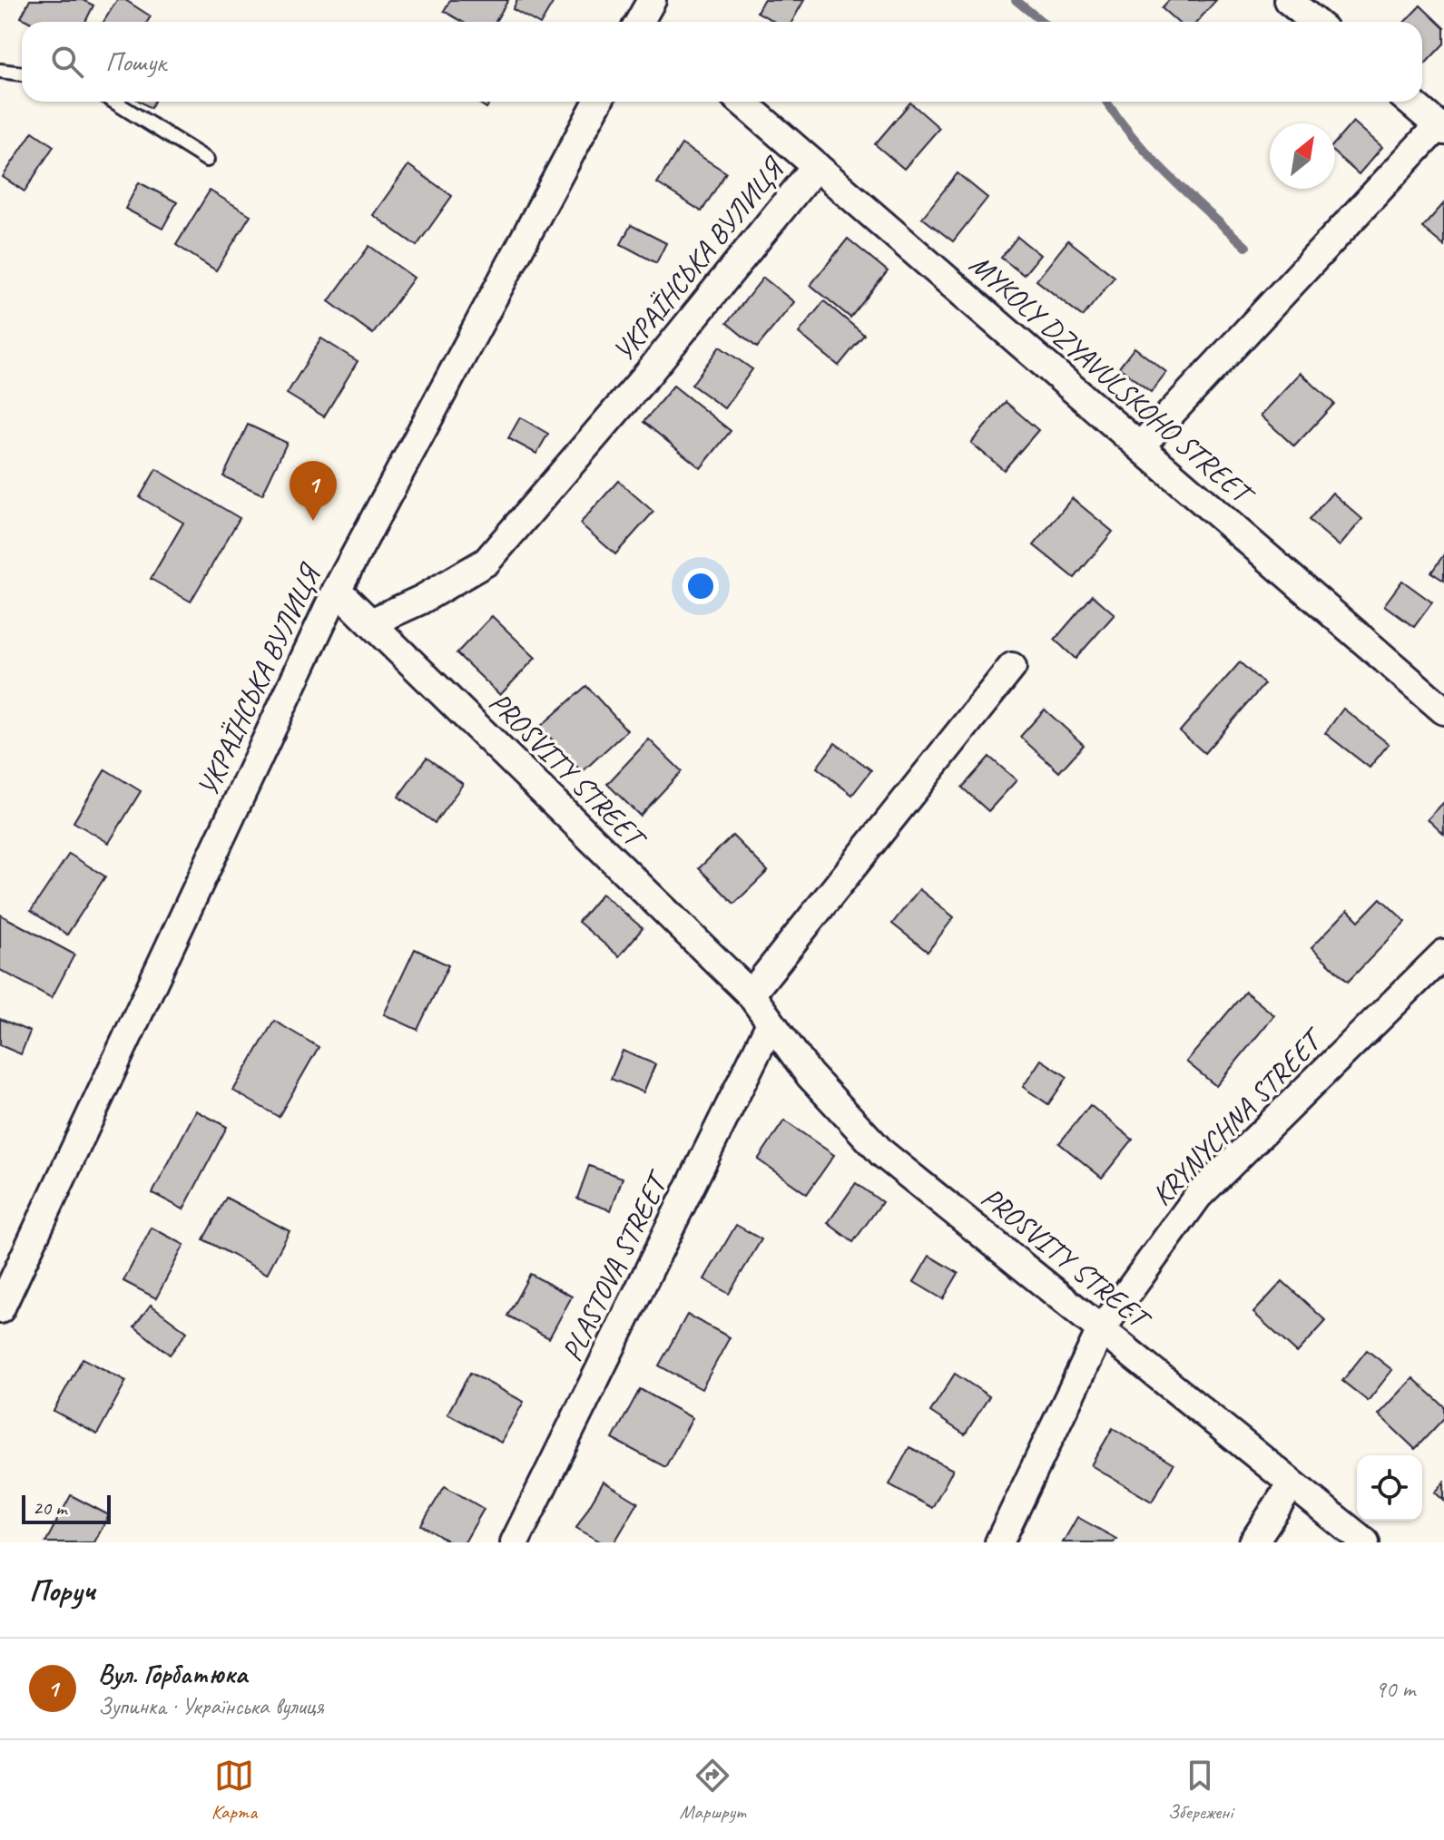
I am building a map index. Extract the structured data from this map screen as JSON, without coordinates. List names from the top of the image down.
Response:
{
  "streets": {
    "street": [
      "УКРАЇНСЬКА ВУЛИЦЯ",
      "MYKOLY DZYAVULSKOHO STREET",
      "PROSVITY STREET",
      "KRYNYCHNA STREET",
      "PLASTOVA STREET"
    ]
  },
  "crossings": [
    ["УКРАЇНСЬКА ВУЛИЦЯ", "MYKOLY DZYAVULSKOHO STREET"],
    ["УКРАЇНСЬКА ВУЛИЦЯ", "PROSVITY STREET"],
    ["PROSVITY STREET", "KRYNYCHNA STREET"],
    ["PROSVITY STREET", "PLASTOVA STREET"]
  ],
  "scale_bar": "20 m",
  "north": "top right",
  "page": {
    "search": "Пошук",
    "pins": "1",
    "scale": "20 m",
    "heading": "Поруч",
    "list": [
      {
        "mark": "1",
        "name": "Вул. Горбатюка",
        "note": "Зупинка · Українська вулиця",
        "value": "90 m"
      }
    ],
    "nav": ["Карта", "Маршрут", "Збережені"]
  }
}
